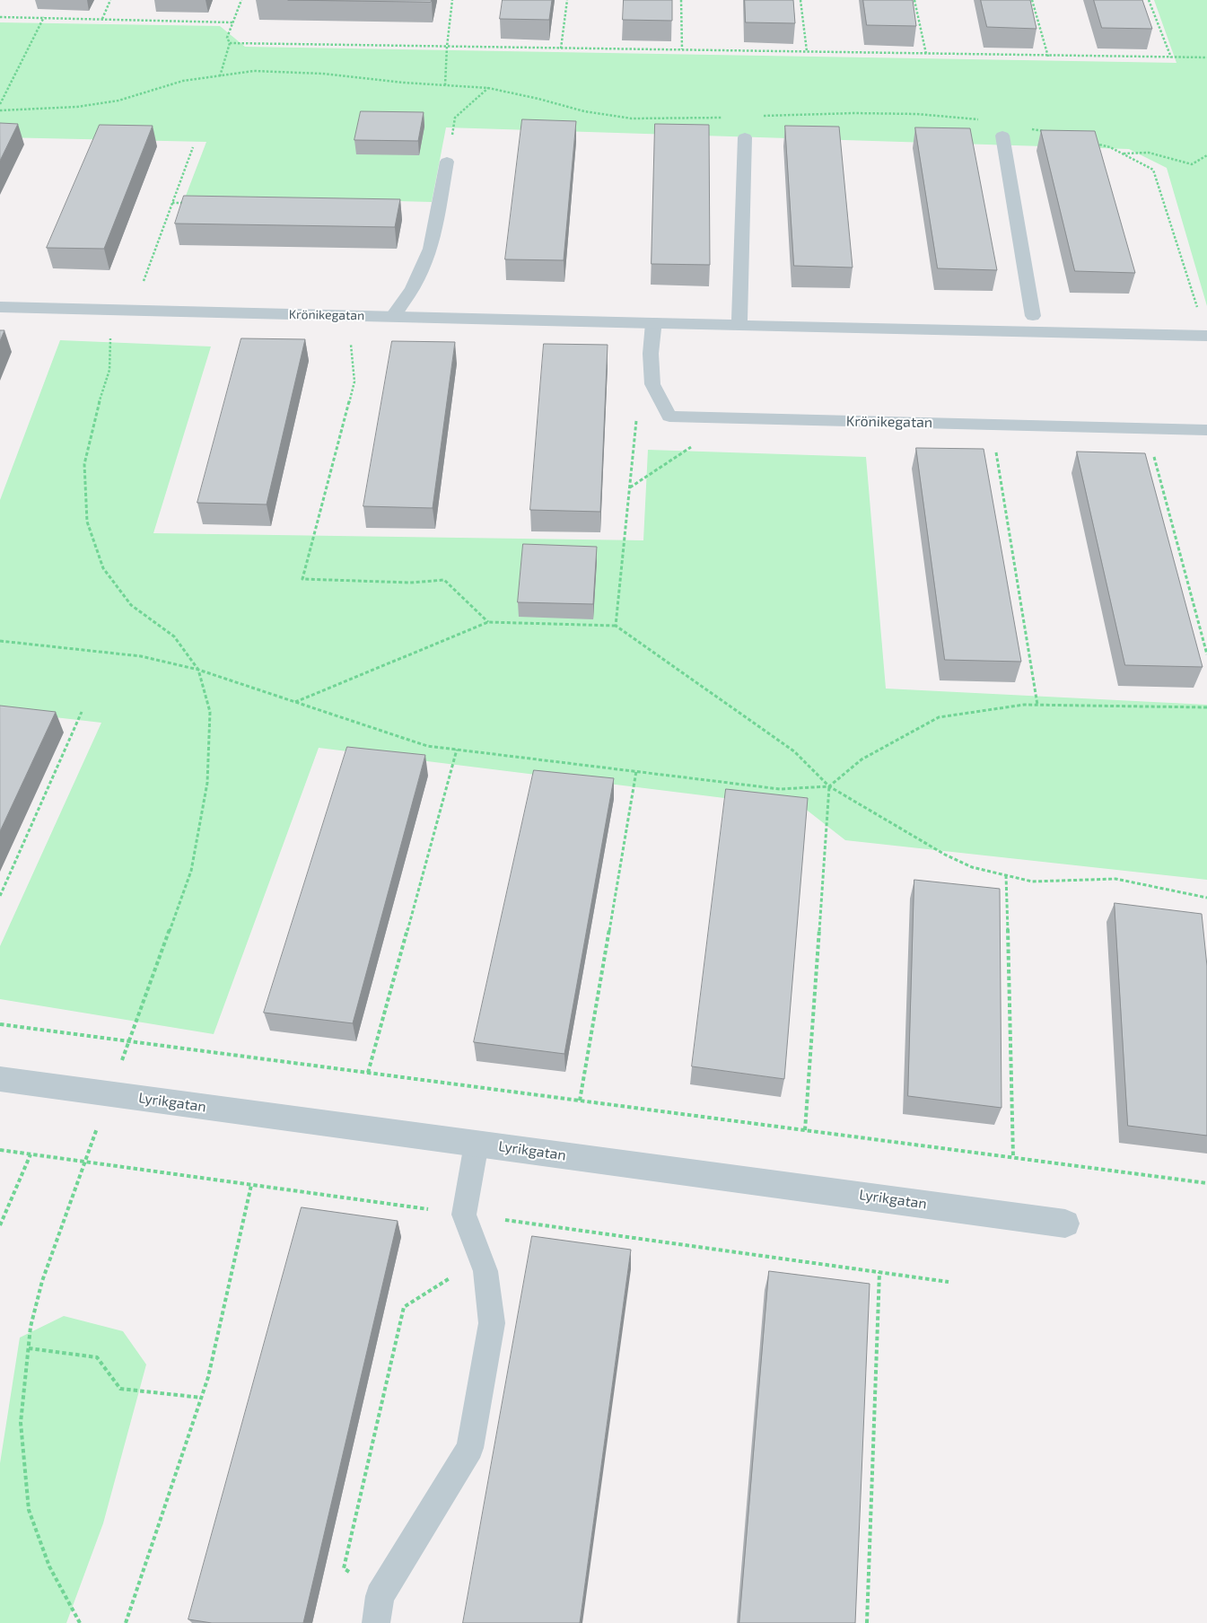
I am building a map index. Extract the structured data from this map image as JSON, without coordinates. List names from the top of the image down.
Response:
{
  "streets": {
    "street": ["Krönikegatan", "Lyrikgatan"]
  }
}
